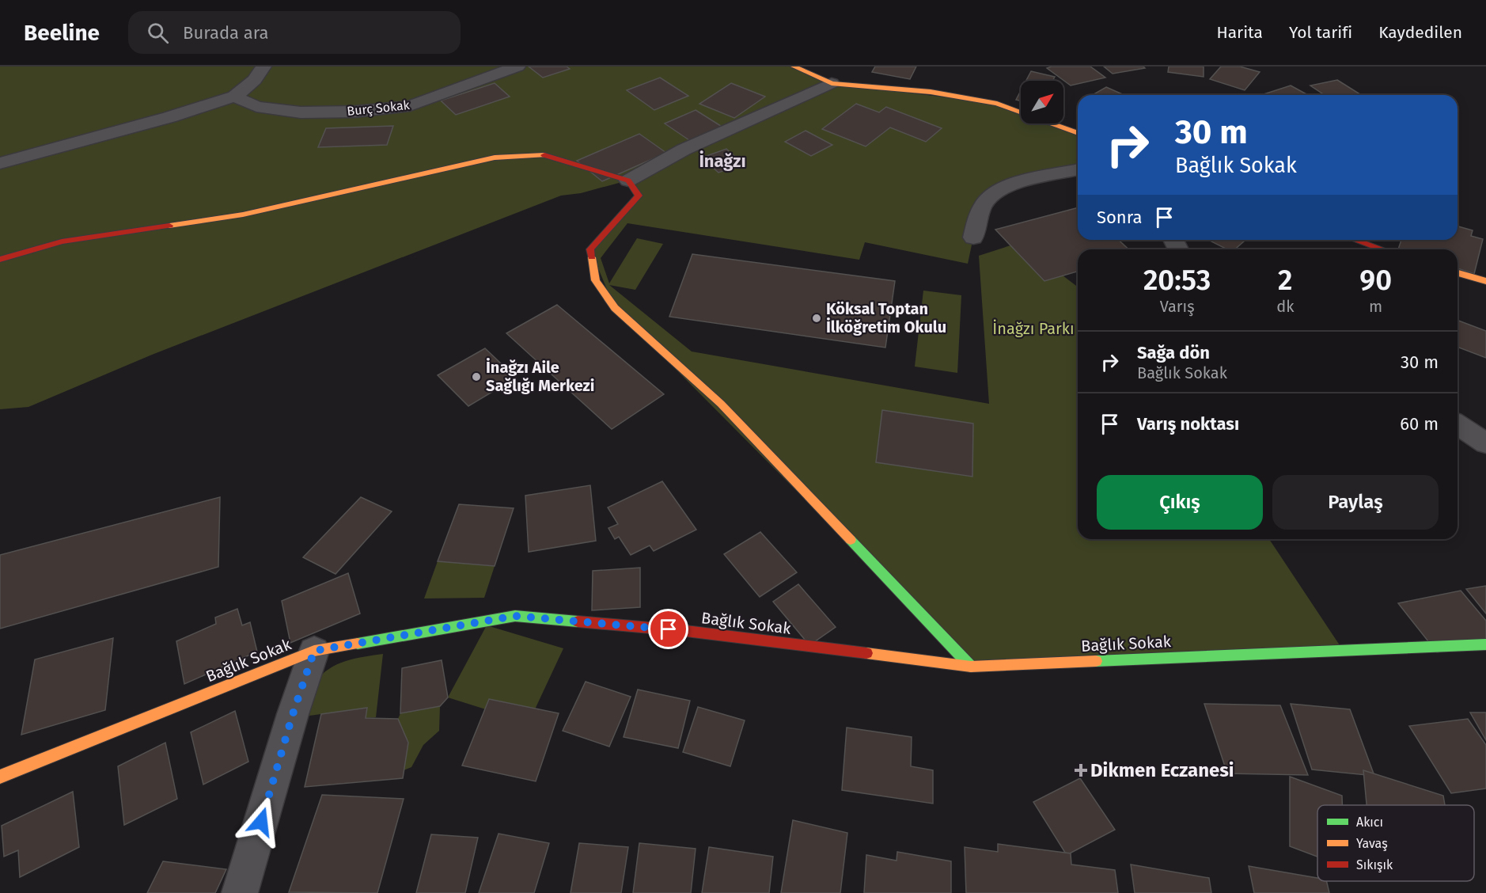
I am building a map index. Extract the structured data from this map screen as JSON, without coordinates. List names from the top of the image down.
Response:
{
  "streets": {
    "street": ["Burç Sokak", "Bağlık Sokak"]
  },
  "districts": ["İnağzı"],
  "parks": ["İnağzı Parkı"],
  "places": {
    "other": ["Köksal Toptan İlköğretim Okulu", "İnağzı Aile Sağlığı Merkezi"],
    "health": ["Dikmen Eczanesi"]
  },
  "legend": ["Akıcı", "Yavaş", "Sıkışık"],
  "north": "top right",
  "page": {
    "header": "Beeline",
    "search": "Burada ara",
    "nav": ["Harita", "Yol tarifi", "Kaydedilen"],
    "turn": ["30 m", "Bağlık Sokak"],
    "then": "Sonra",
    "eta": [
      "20:53",
      "Varış",
      "2",
      "dk",
      "90",
      "m"
    ],
    "list": [
      {
        "name": "Sağa dön",
        "note": "Bağlık Sokak",
        "value": "30 m"
      },
      {
        "name": "Varış noktası",
        "value": "60 m"
      }
    ],
    "buttons": ["Çıkış", "Paylaş"]
  }
}
